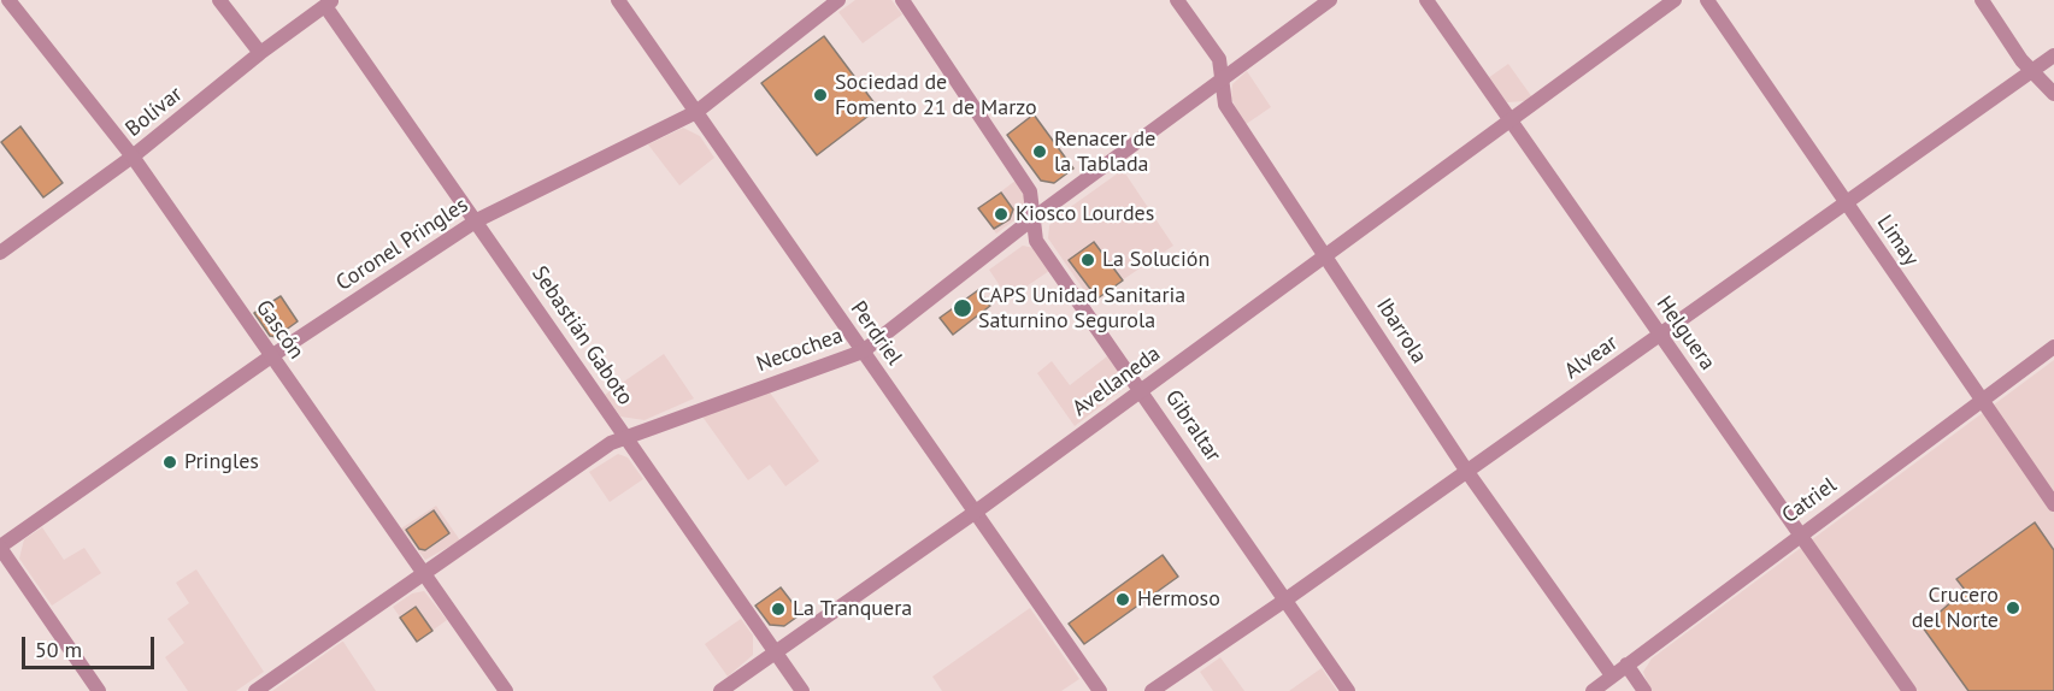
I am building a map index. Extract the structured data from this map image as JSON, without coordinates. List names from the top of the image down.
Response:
{
  "streets": {
    "street": [
      "Bolívar",
      "Limay",
      "Coronel Pringles",
      "Gascón",
      "Ibarrola",
      "Perdriel",
      "Helguera",
      "Sebastián Gaboto",
      "Necochea",
      "Alvear",
      "Avellaneda",
      "Gibraltar",
      "Catriel"
    ]
  },
  "crossings": [
    ["Bolívar", "Gascón"],
    ["Bolívar", "Sebastián Gaboto"],
    ["Limay", "Alvear"],
    ["Limay", "Catriel"],
    ["Coronel Pringles", "Gascón"],
    ["Coronel Pringles", "Perdriel"],
    ["Coronel Pringles", "Sebastián Gaboto"],
    ["Gascón", "Necochea"],
    ["Ibarrola", "Necochea"],
    ["Ibarrola", "Alvear"],
    ["Ibarrola", "Avellaneda"],
    ["Ibarrola", "Catriel"],
    ["Perdriel", "Necochea"],
    ["Perdriel", "Avellaneda"],
    ["Helguera", "Alvear"],
    ["Helguera", "Avellaneda"],
    ["Helguera", "Catriel"],
    ["Sebastián Gaboto", "Necochea"],
    ["Sebastián Gaboto", "Avellaneda"],
    ["Necochea", "Gibraltar"],
    ["Alvear", "Gibraltar"],
    ["Avellaneda", "Gibraltar"]
  ],
  "places": [
    "Sociedad de Fomento 21 de Marzo",
    "Renacer de la Tablada",
    "Kiosco Lourdes",
    "La Solución",
    "CAPS Unidad Sanitaria Saturnino Segurola",
    "Pringles",
    "Hermoso",
    "Crucero del Norte",
    "La Tranquera"
  ],
  "scale_bar": "50 m"
}
